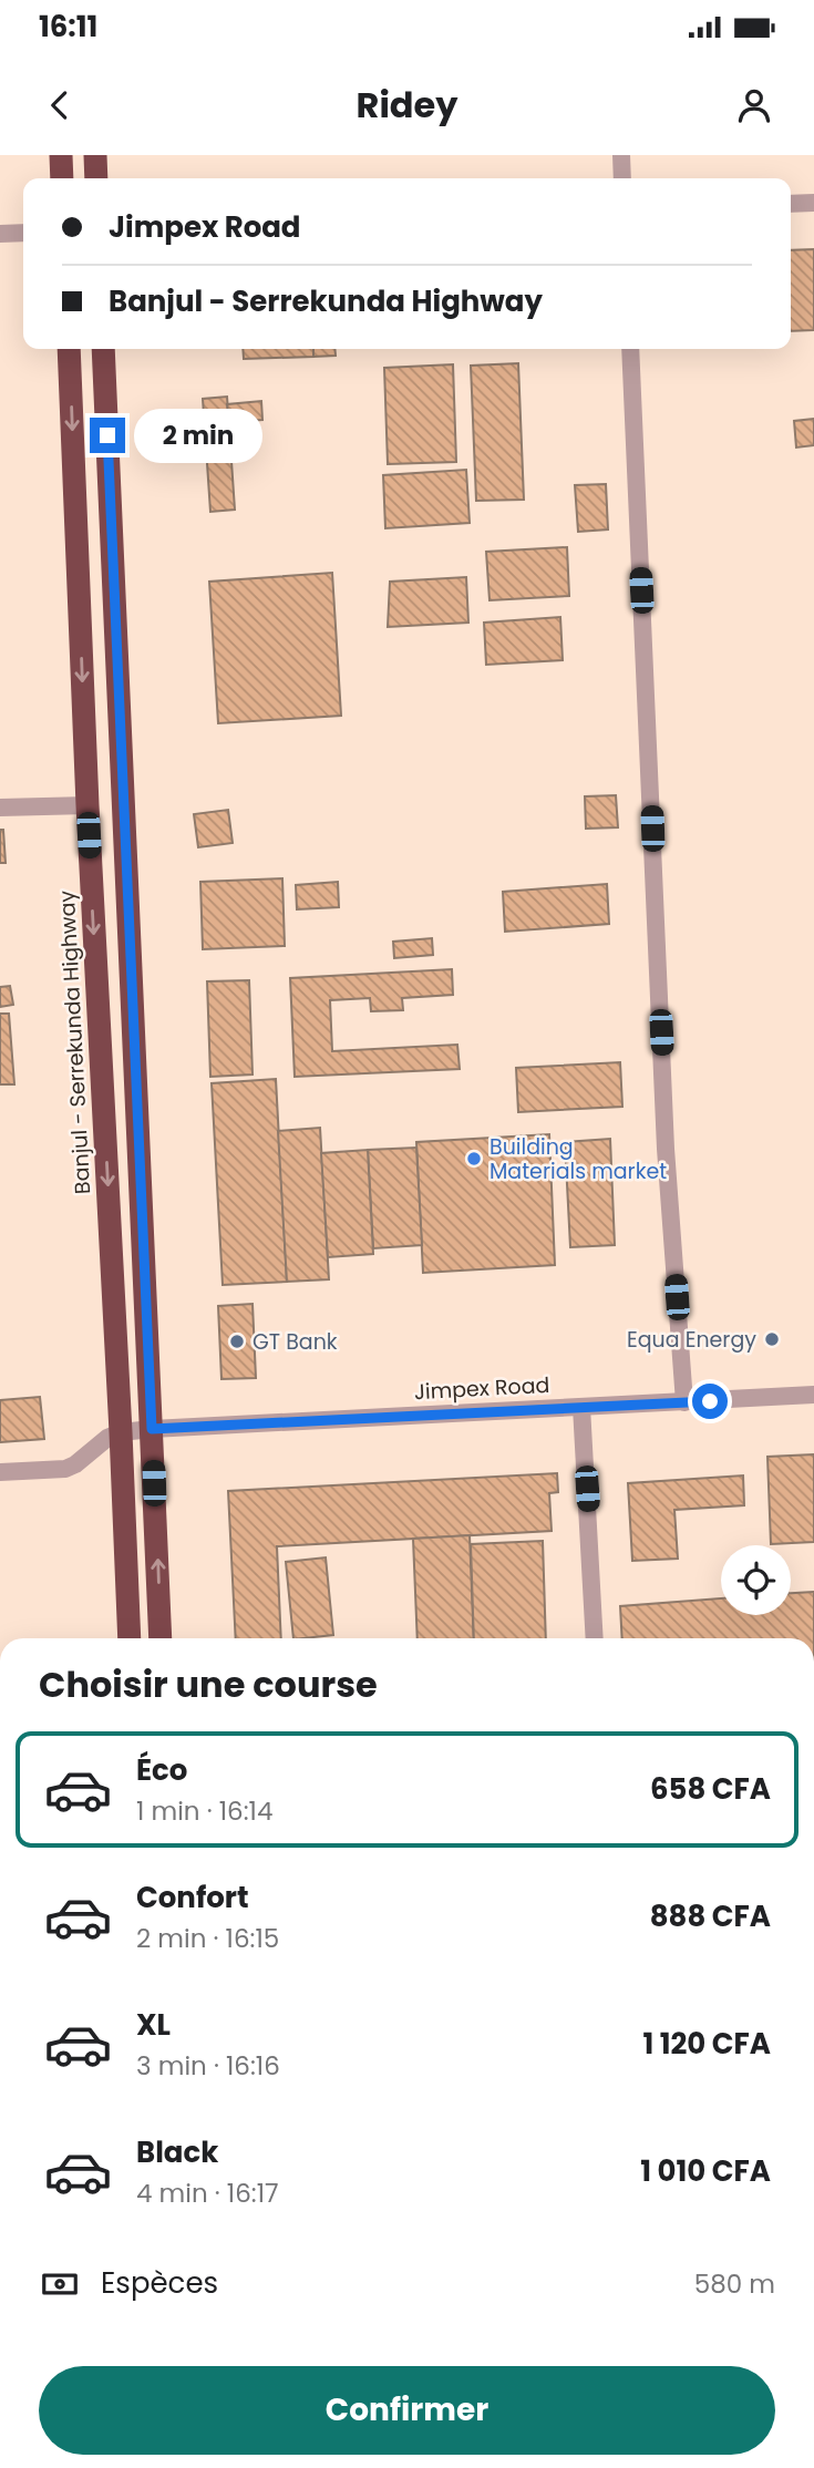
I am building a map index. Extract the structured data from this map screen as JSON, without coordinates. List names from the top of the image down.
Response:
{
  "streets": {
    "highway": ["Banjul - Serrekunda Highway"],
    "street": ["Jimpex Road"]
  },
  "crossings": [
    ["Banjul - Serrekunda Highway", "Jimpex Road"]
  ],
  "places": ["Building Materials market", "Equa Energy", "GT Bank"],
  "page": {
    "status": "16:11",
    "header": "Ridey",
    "banner": ["Jimpex Road", "Banjul - Serrekunda Highway"],
    "bubble": "2 min",
    "heading": "Choisir une course",
    "list": [
      {
        "name": "Éco",
        "note": "1 min · 16:14",
        "value": "658 CFA"
      },
      {
        "name": "Confort",
        "note": "2 min · 16:15",
        "value": "888 CFA"
      },
      {
        "name": "XL",
        "note": "3 min · 16:16",
        "value": "1 120 CFA"
      },
      {
        "name": "Black",
        "note": "4 min · 16:17",
        "value": "1 010 CFA"
      }
    ],
    "pay": ["Espèces", "580 m"],
    "buttons": "Confirmer"
  }
}
